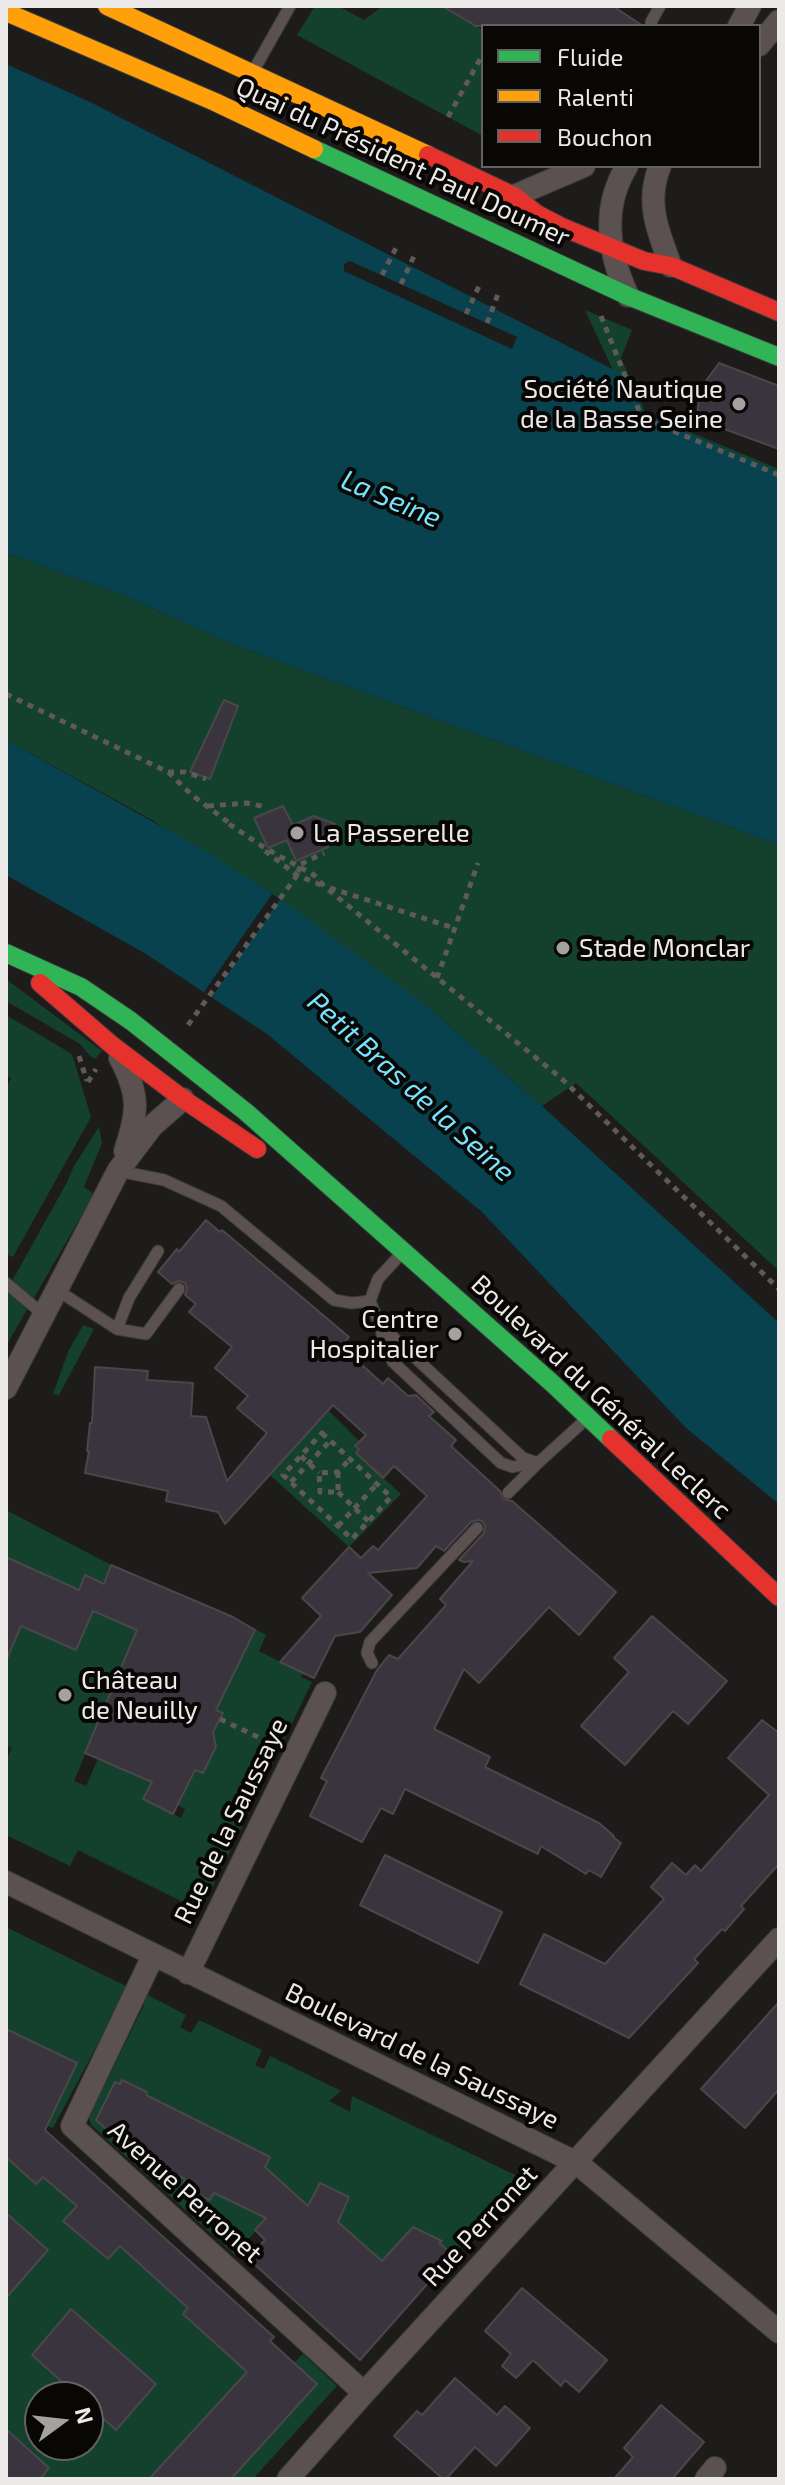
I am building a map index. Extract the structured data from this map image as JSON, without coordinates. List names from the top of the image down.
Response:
{
  "streets": {
    "main road": ["Quai du Président Paul Doumer", "Boulevard du Général Leclerc"],
    "street": [
      "Rue de la Saussaye",
      "Boulevard de la Saussaye",
      "Avenue Perronet",
      "Rue Perronet"
    ]
  },
  "crossings": [
    ["Rue de la Saussaye", "Boulevard de la Saussaye"],
    ["Boulevard de la Saussaye", "Avenue Perronet"],
    ["Boulevard de la Saussaye", "Rue Perronet"],
    ["Avenue Perronet", "Rue Perronet"]
  ],
  "water": ["La Seine", "Petit Bras de la Seine"],
  "places": [
    "Société Nautique de la Basse Seine",
    "La Passerelle",
    "Stade Monclar",
    "Centre Hospitalier",
    "Château de Neuilly"
  ],
  "legend": ["Fluide", "Ralenti", "Bouchon"],
  "north": "right"
}
